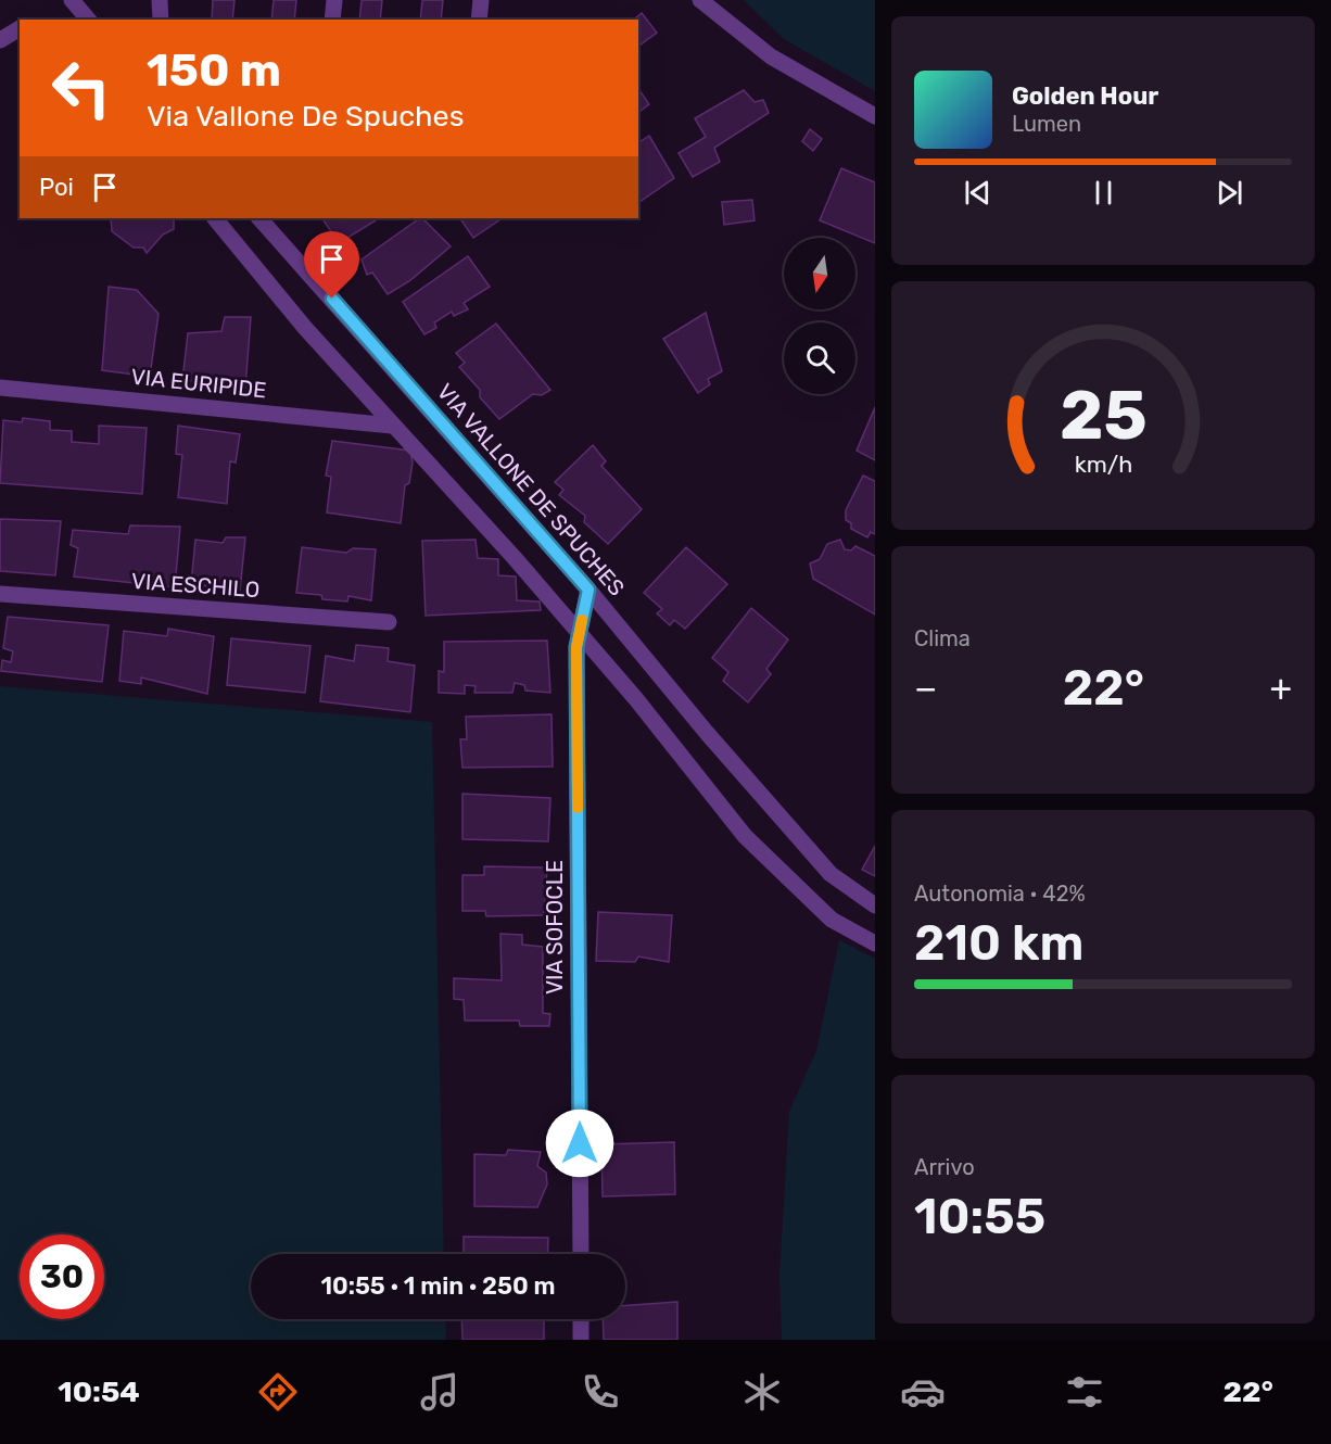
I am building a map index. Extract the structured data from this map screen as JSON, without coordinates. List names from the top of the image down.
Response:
{
  "streets": {
    "street": [
      "VIA EURIPIDE",
      "VIA VALLONE DE SPUCHES",
      "VIA ESCHILO",
      "VIA SOFOCLE"
    ]
  },
  "crossings": [
    ["VIA VALLONE DE SPUCHES", "VIA SOFOCLE"]
  ],
  "north": "bottom",
  "page": {
    "turn": ["150 m", "Via Vallone De Spuches"],
    "song": ["Golden Hour", "Lumen"],
    "then": "Poi",
    "tile": [
      "Clima",
      ["Autonomia · 42%", "210 km"],
      ["Arrivo", "10:55"]
    ],
    "heat": ["−", "22°", "+"],
    "limit": "30",
    "trip": "10:55 · 1 min · 250 m",
    "tabs": ["10:54", "22°"],
    "gauge": ["25", "km/h"]
  }
}
